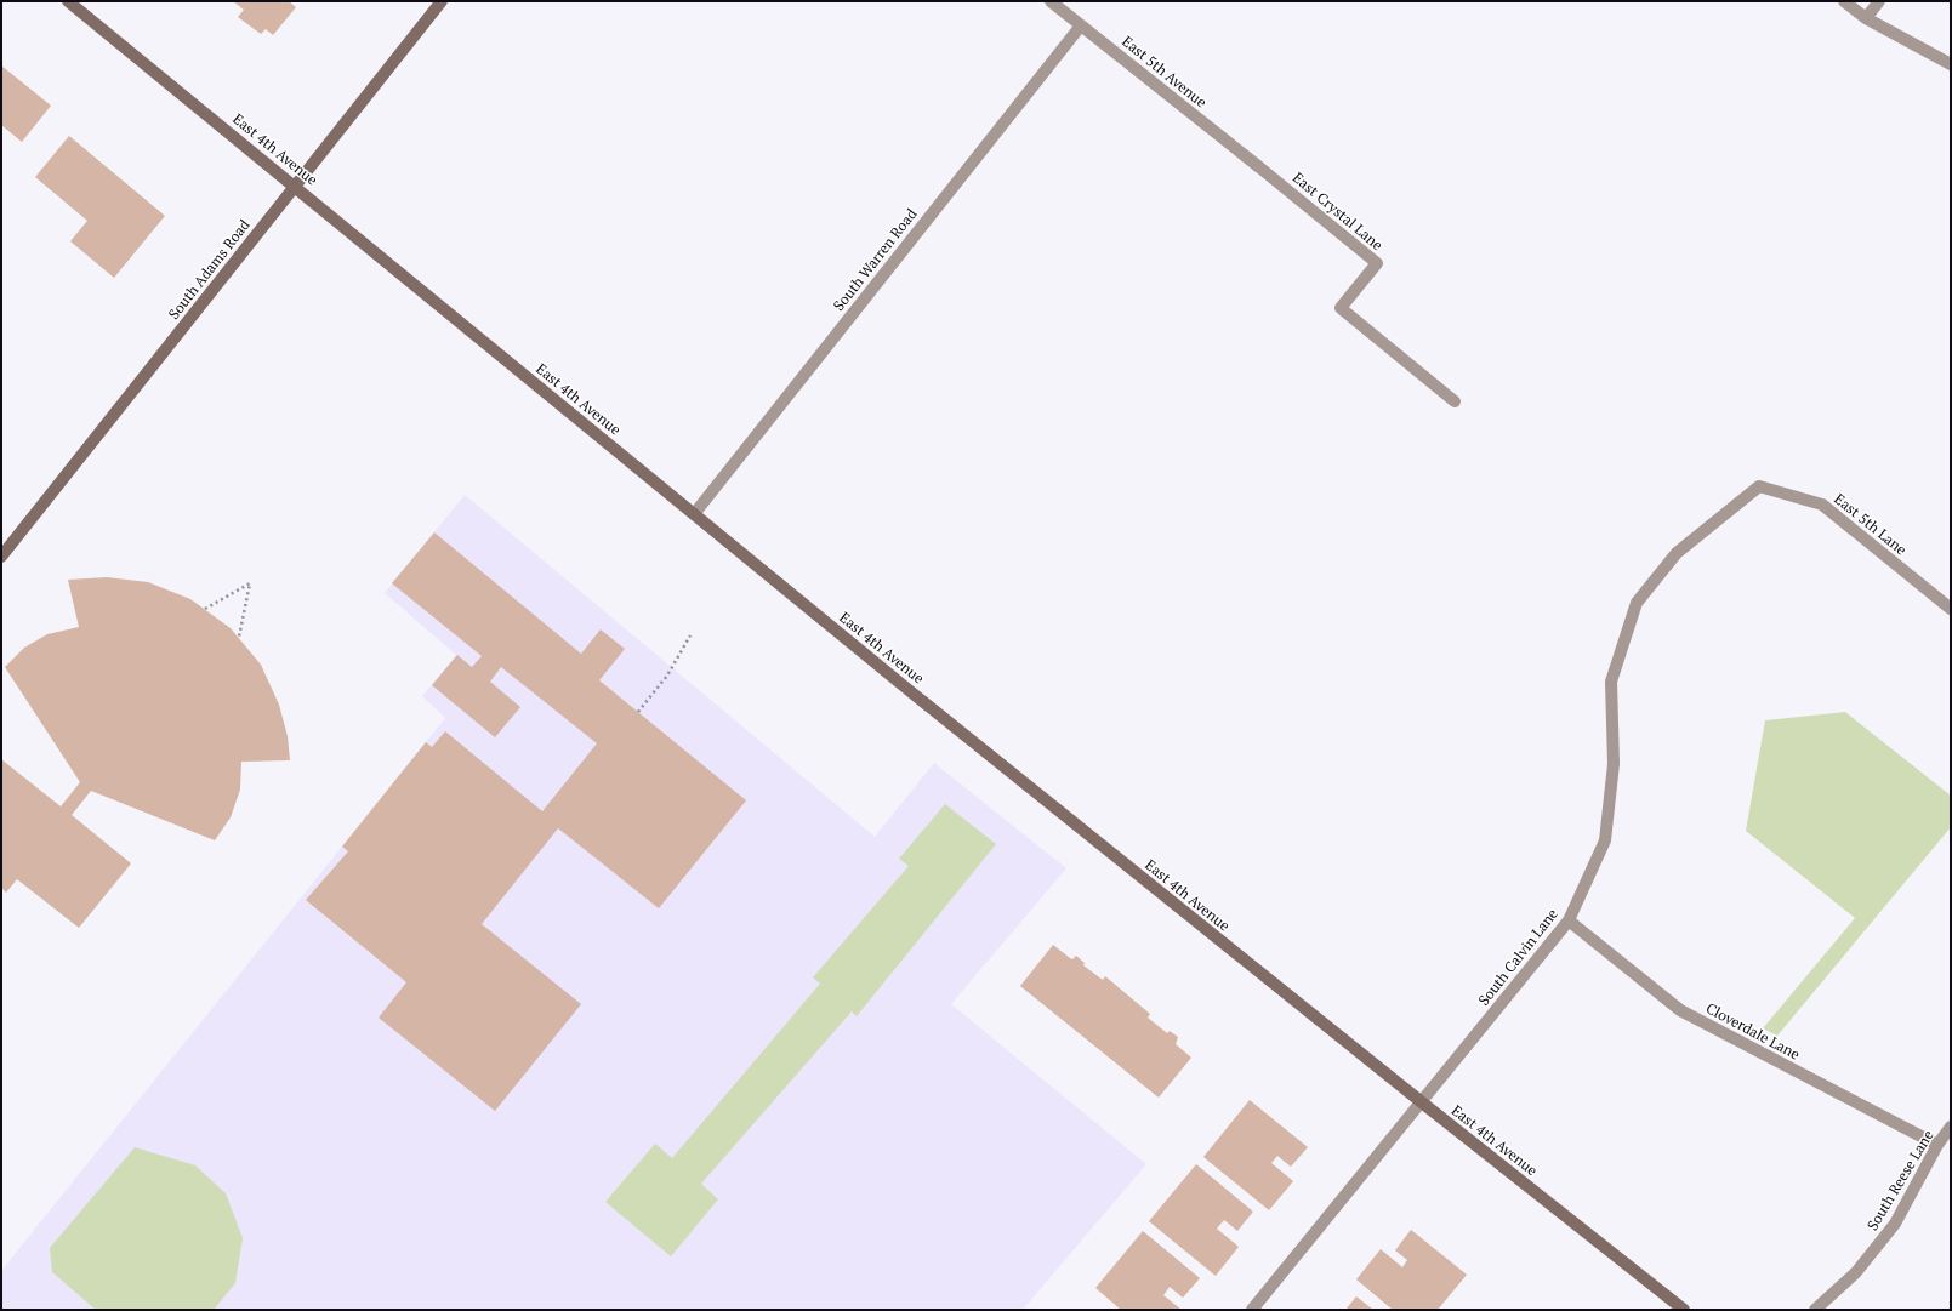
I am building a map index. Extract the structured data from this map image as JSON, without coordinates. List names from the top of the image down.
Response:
{
  "streets": {
    "street": [
      "East 5th Avenue",
      "East 4th Avenue",
      "East Crystal Lane",
      "South Warren Road",
      "South Adams Road",
      "East 5th Lane",
      "South Calvin Lane",
      "Cloverdale Lane",
      "South Reese Lane"
    ]
  },
  "crossings": [
    ["East 5th Avenue", "East Crystal Lane"],
    ["East 5th Avenue", "South Warren Road"],
    ["East 4th Avenue", "South Warren Road"],
    ["East 4th Avenue", "South Adams Road"],
    ["East 4th Avenue", "South Calvin Lane"],
    ["East 5th Lane", "South Calvin Lane"],
    ["South Calvin Lane", "Cloverdale Lane"],
    ["Cloverdale Lane", "South Reese Lane"]
  ]
}
